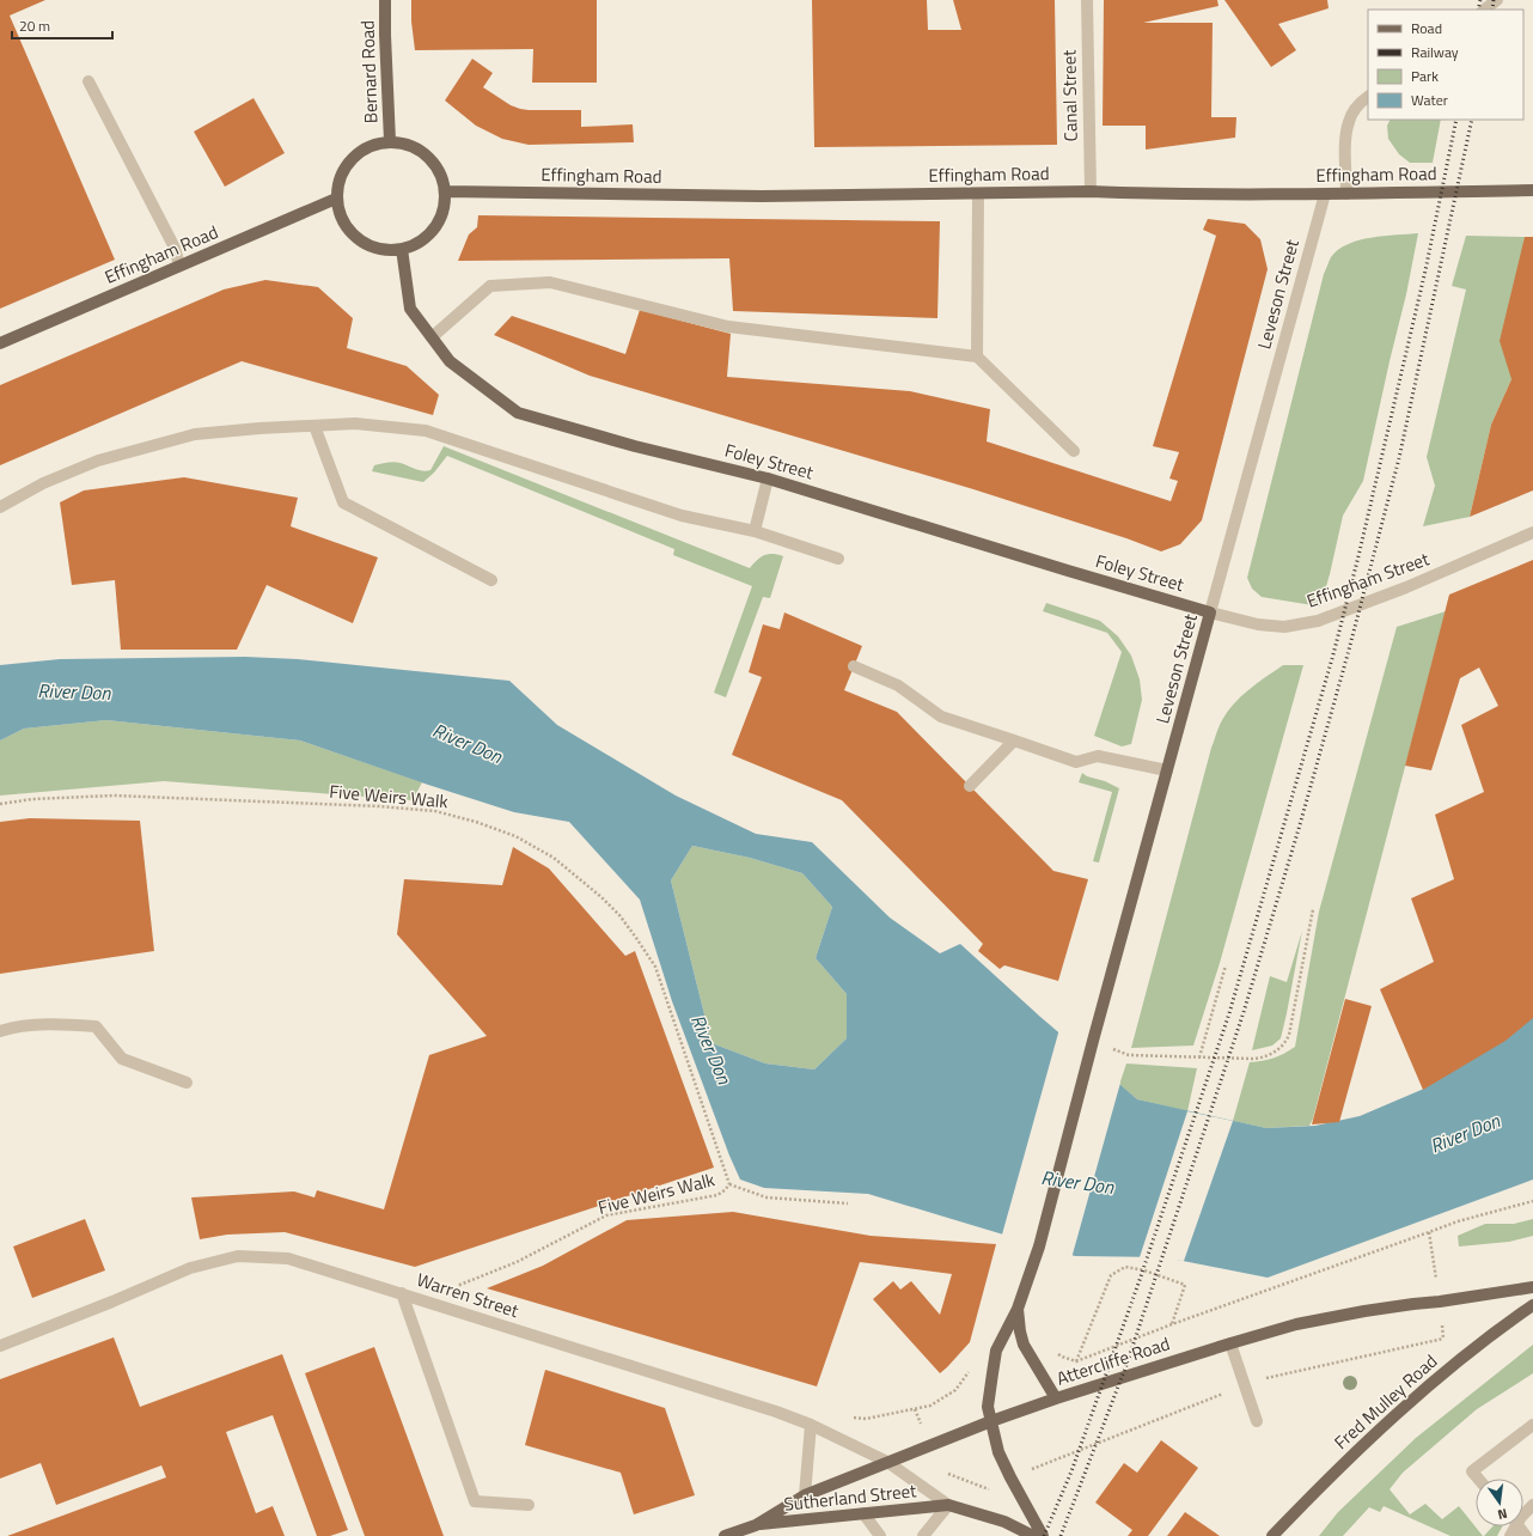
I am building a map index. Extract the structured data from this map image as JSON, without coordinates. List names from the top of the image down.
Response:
{
  "streets": {
    "main road": [
      "Bernard Road",
      "Effingham Road",
      "Leveson Street",
      "Foley Street",
      "Attercliffe Road",
      "Fred Mulley Road",
      "Sutherland Street"
    ],
    "street": ["Canal Street", "Effingham Street", "Warren Street"],
    "path": ["Five Weirs Walk"]
  },
  "crossings": [
    ["Bernard Road", "Effingham Road"],
    ["Bernard Road", "Foley Street"],
    ["Canal Street", "Effingham Road"],
    ["Effingham Road", "Leveson Street"],
    ["Effingham Road", "Foley Street"],
    ["Leveson Street", "Foley Street"],
    ["Leveson Street", "Effingham Street"],
    ["Foley Street", "Effingham Street"],
    ["Five Weirs Walk", "Warren Street"],
    ["Warren Street", "Attercliffe Road"],
    ["Warren Street", "Sutherland Street"],
    ["Attercliffe Road", "Sutherland Street"]
  ],
  "water": ["River Don"],
  "legend": [
    "Road",
    "Railway",
    "Park",
    "Water"
  ],
  "scale_bar": "20 m",
  "north": "bottom"
}
